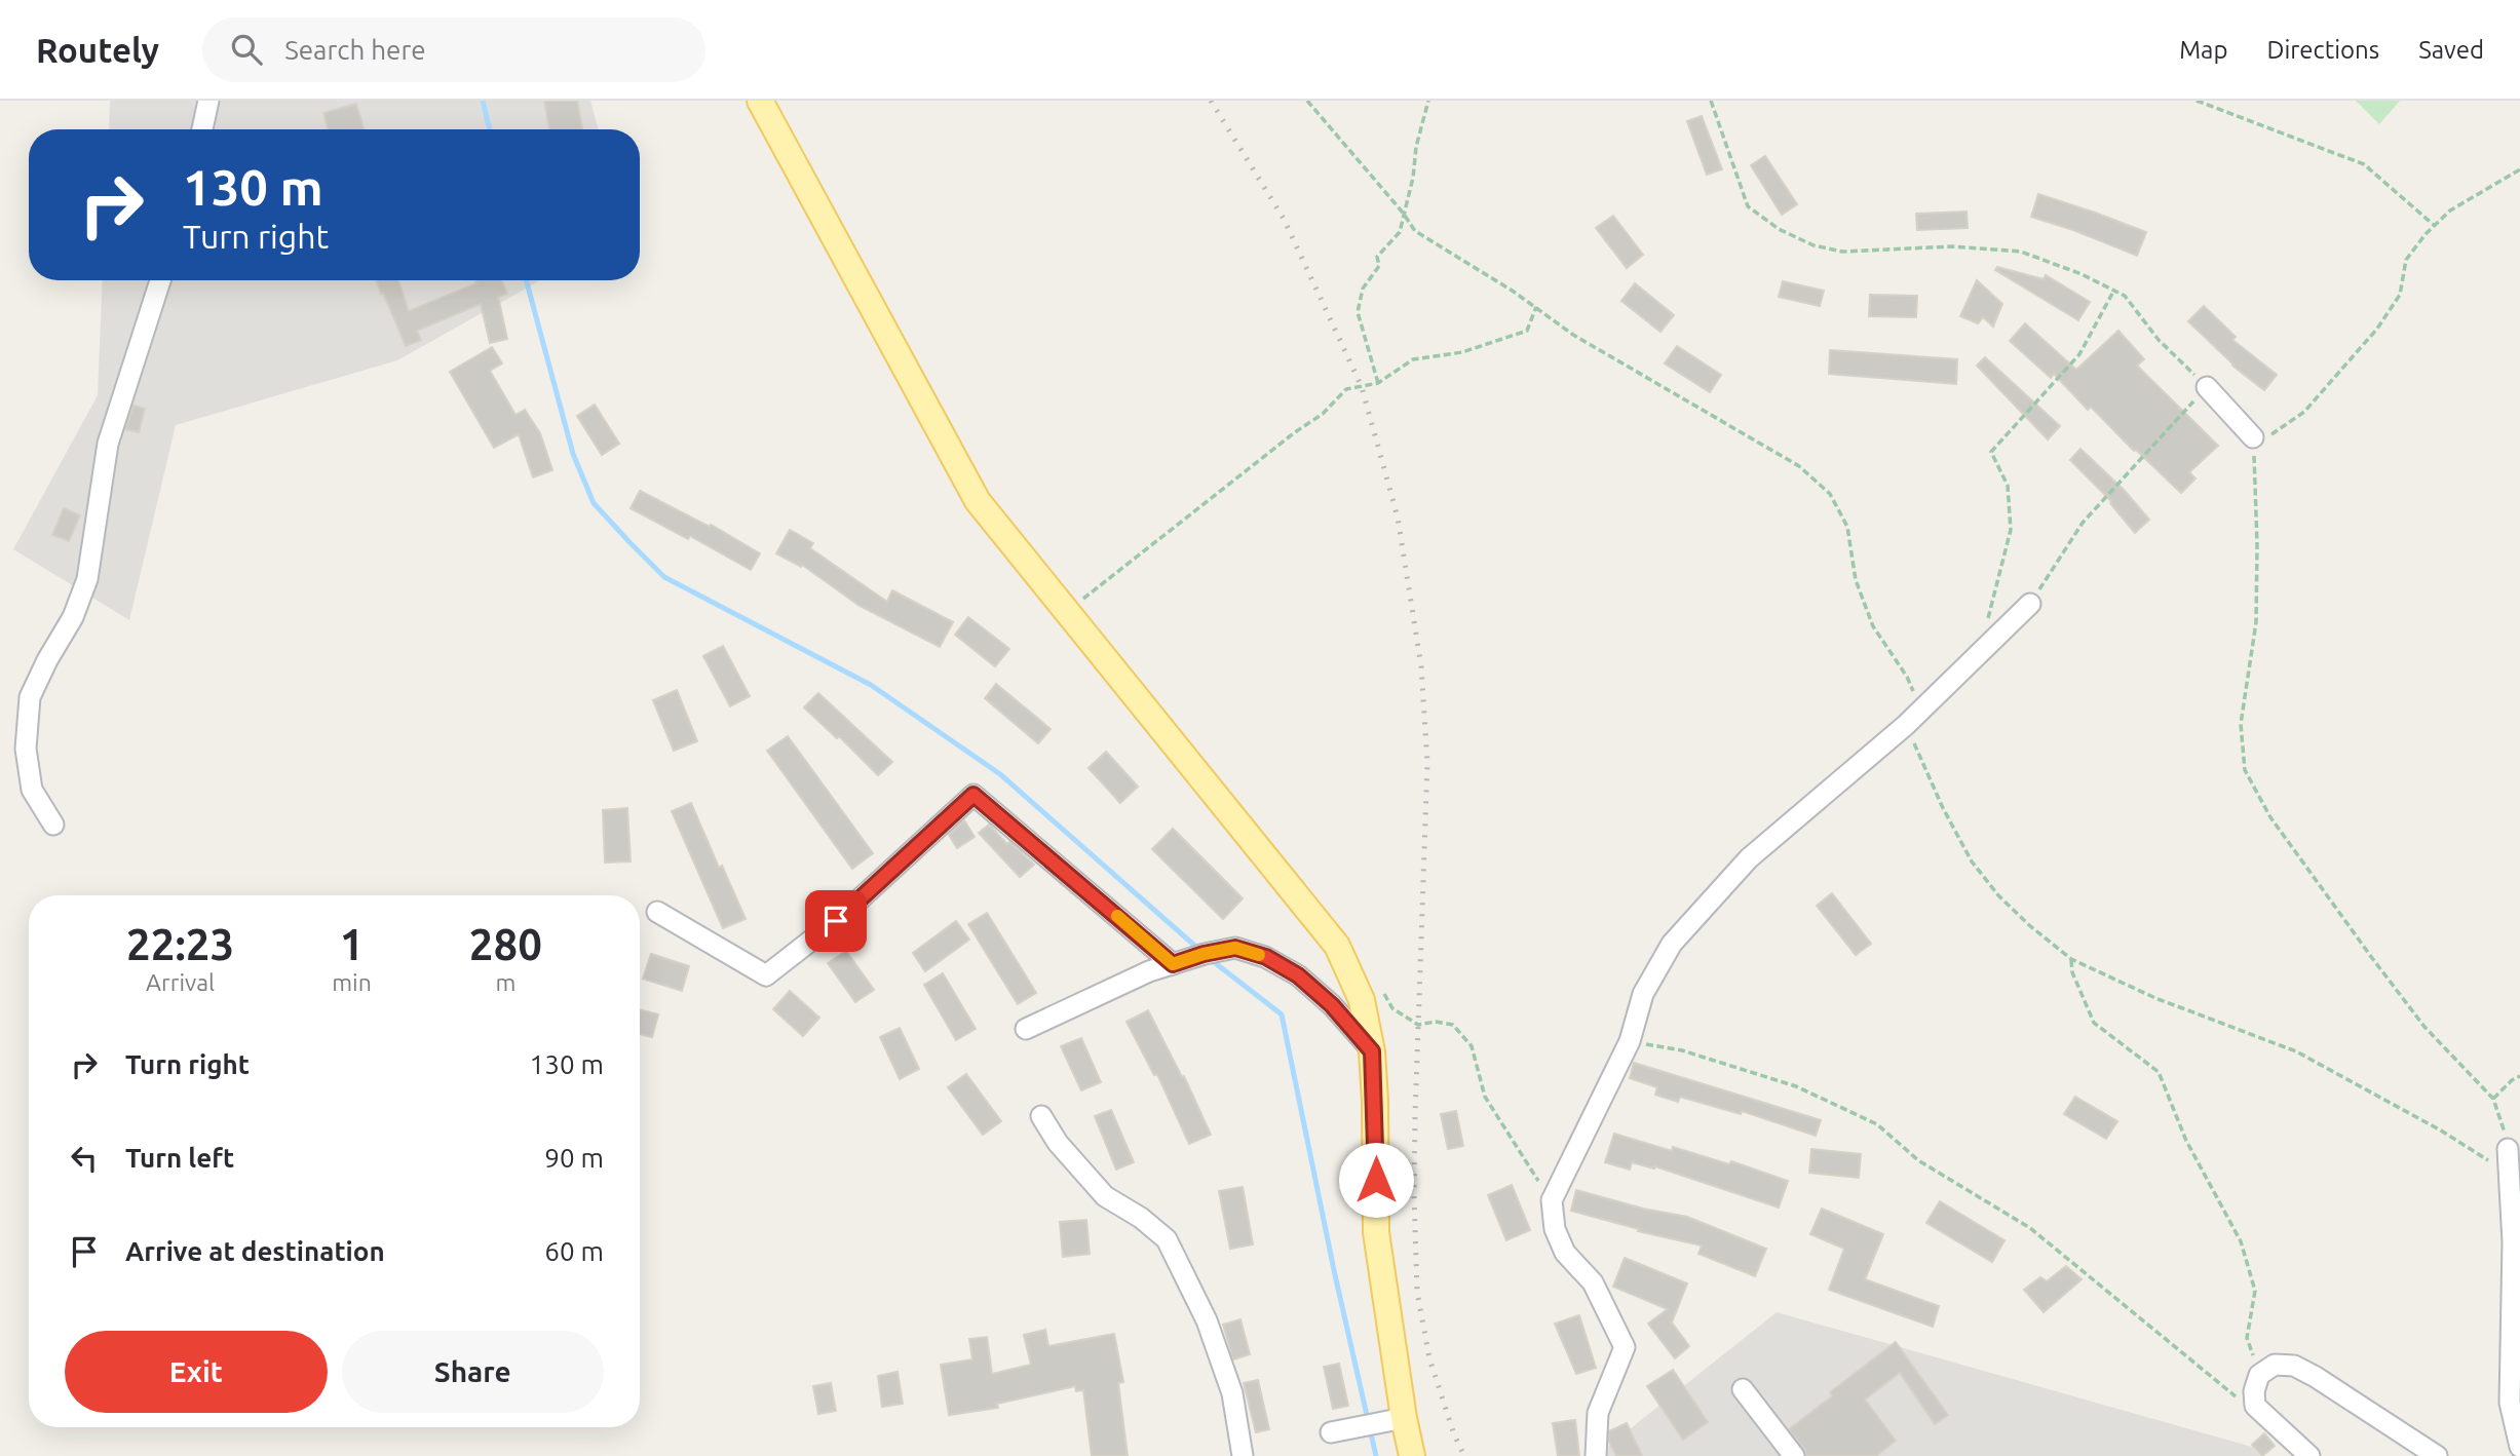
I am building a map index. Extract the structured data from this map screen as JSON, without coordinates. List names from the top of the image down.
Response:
{
  "page": {
    "header": "Routely",
    "search": "Search here",
    "nav": ["Map", "Directions", "Saved"],
    "turn": ["130 m", "Turn right"],
    "eta": [
      "22:23",
      "Arrival",
      "1",
      "min",
      "280",
      "m"
    ],
    "list": [
      {
        "name": "Turn right",
        "value": "130 m"
      },
      {
        "name": "Turn left",
        "value": "90 m"
      },
      {
        "name": "Arrive at destination",
        "value": "60 m"
      }
    ],
    "buttons": ["Exit", "Share"]
  }
}
